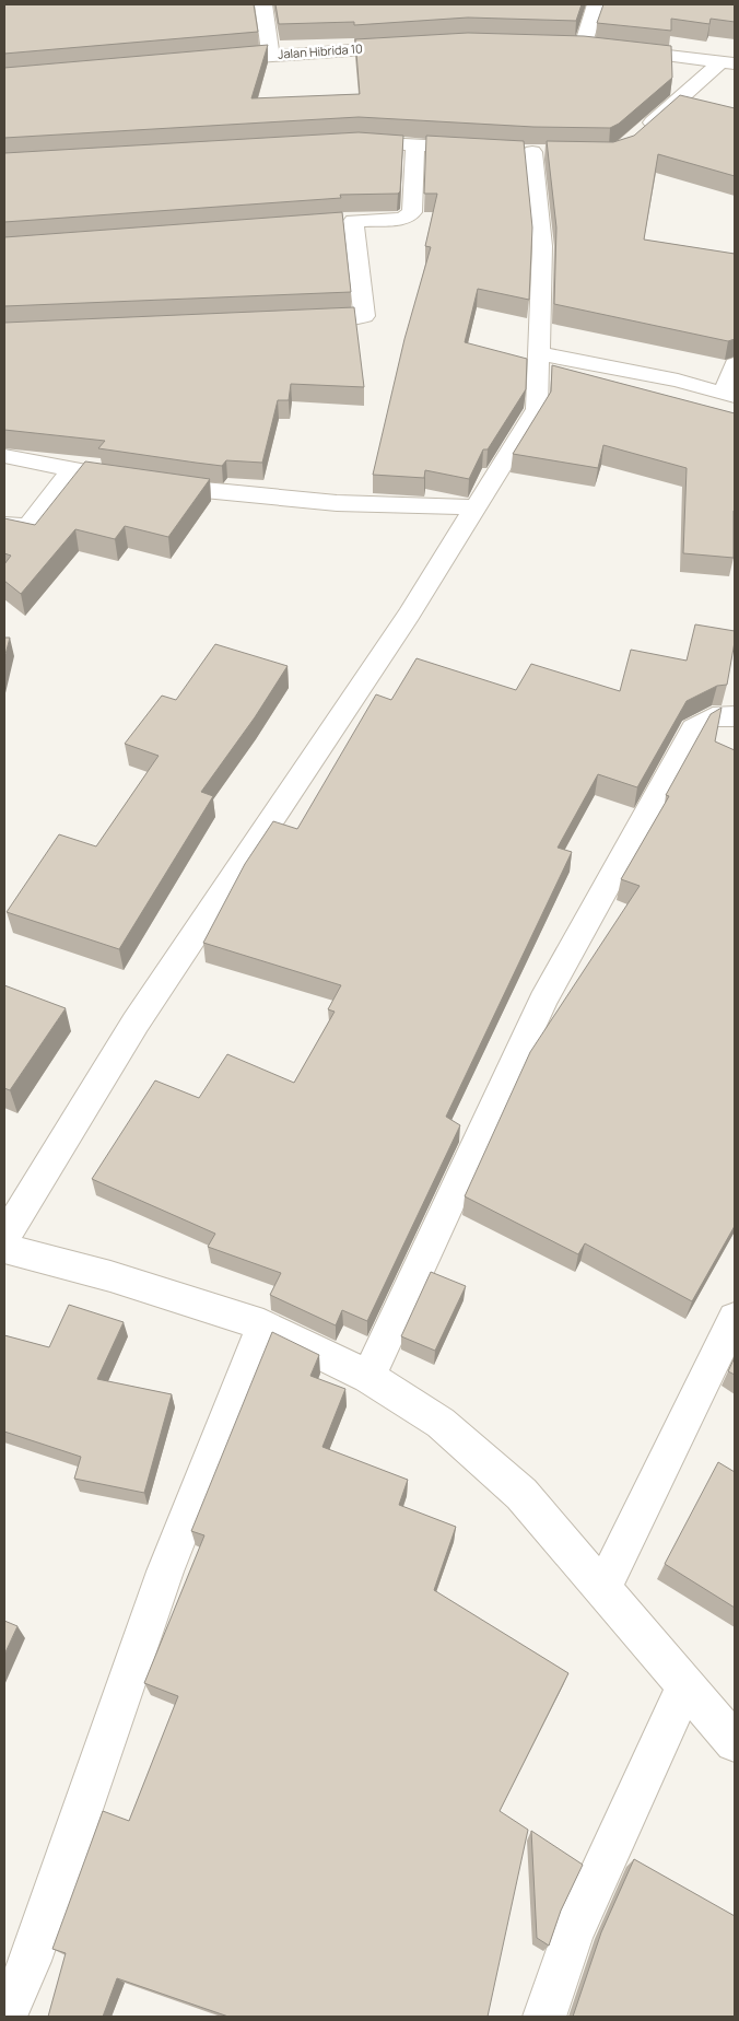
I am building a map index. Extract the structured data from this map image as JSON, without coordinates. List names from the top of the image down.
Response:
{
  "streets": {
    "street": ["Jalan Hibrida 10"]
  }
}
